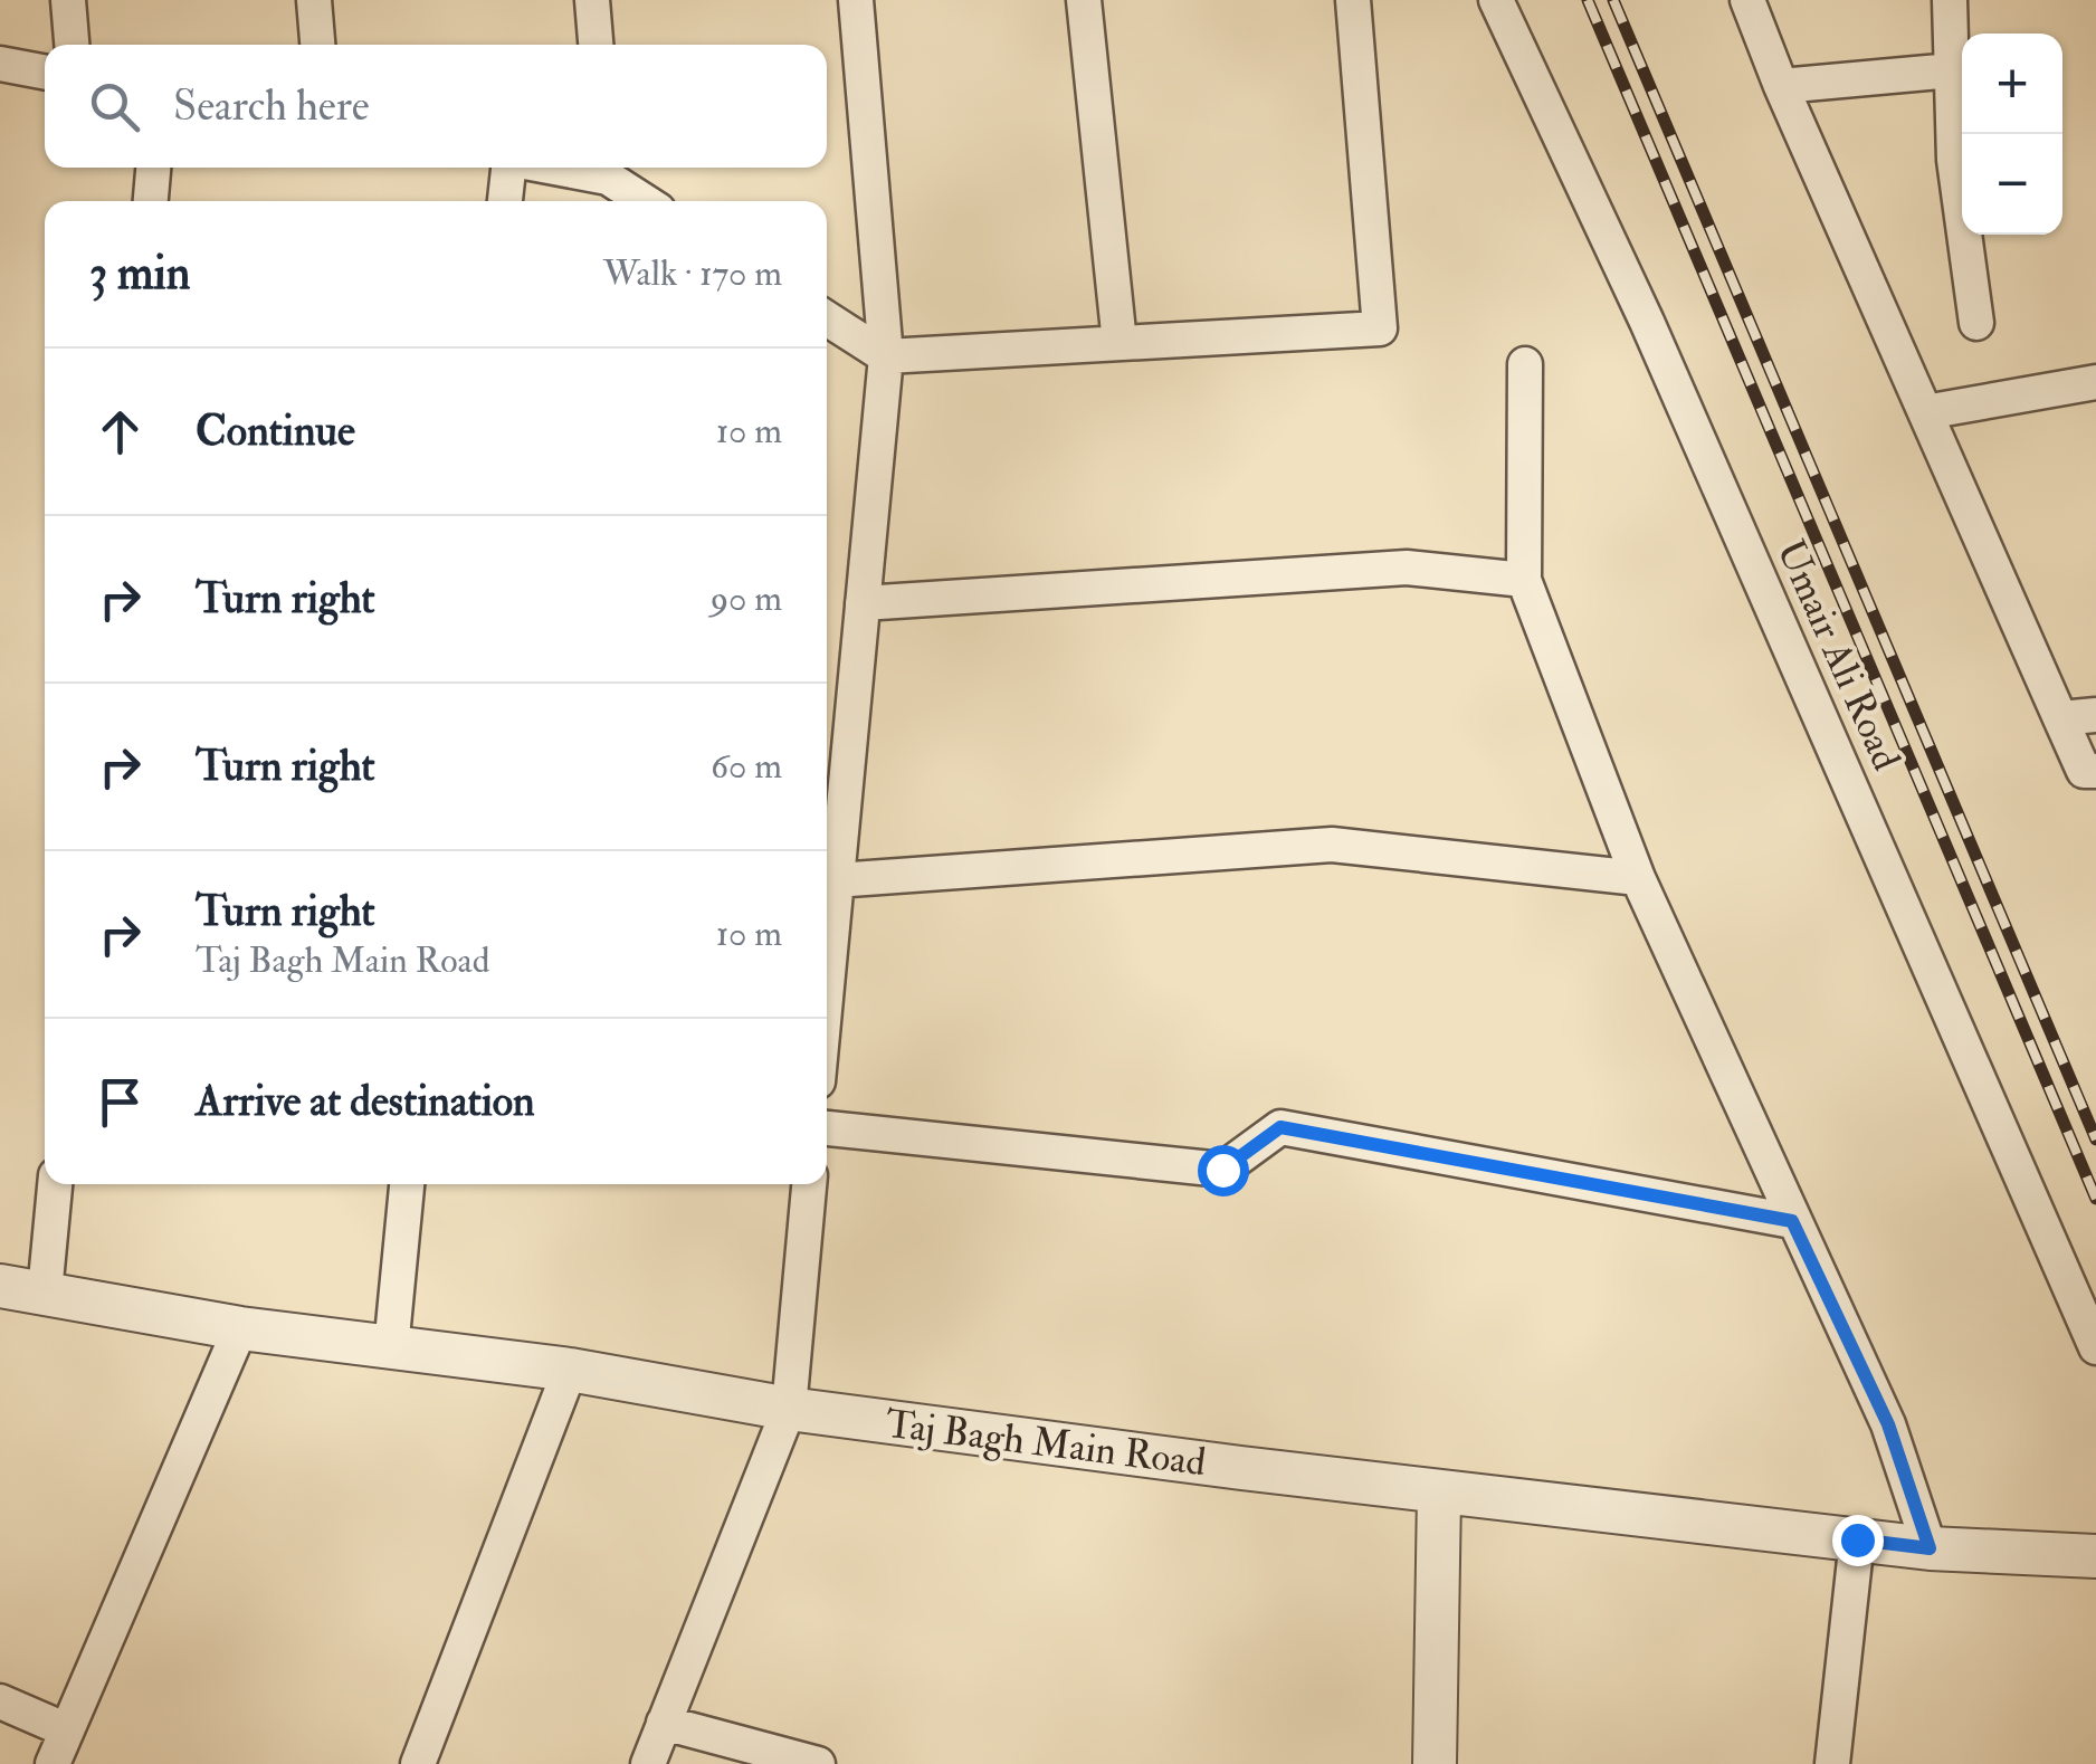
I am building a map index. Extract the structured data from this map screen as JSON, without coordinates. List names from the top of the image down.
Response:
{
  "streets": {
    "street": ["Umair Ali Road", "Taj Bagh Main Road"]
  },
  "page": {
    "map_buttons": ["+", "−"],
    "search": "Search here",
    "heading": ["3 min", "Walk · 170 m"],
    "list": [
      ["Continue", "10 m"],
      ["Turn right", "90 m"],
      ["Turn right", "60 m"],
      ["Turn right", "Taj Bagh Main Road", "10 m"],
      "Arrive at destination"
    ]
  }
}
